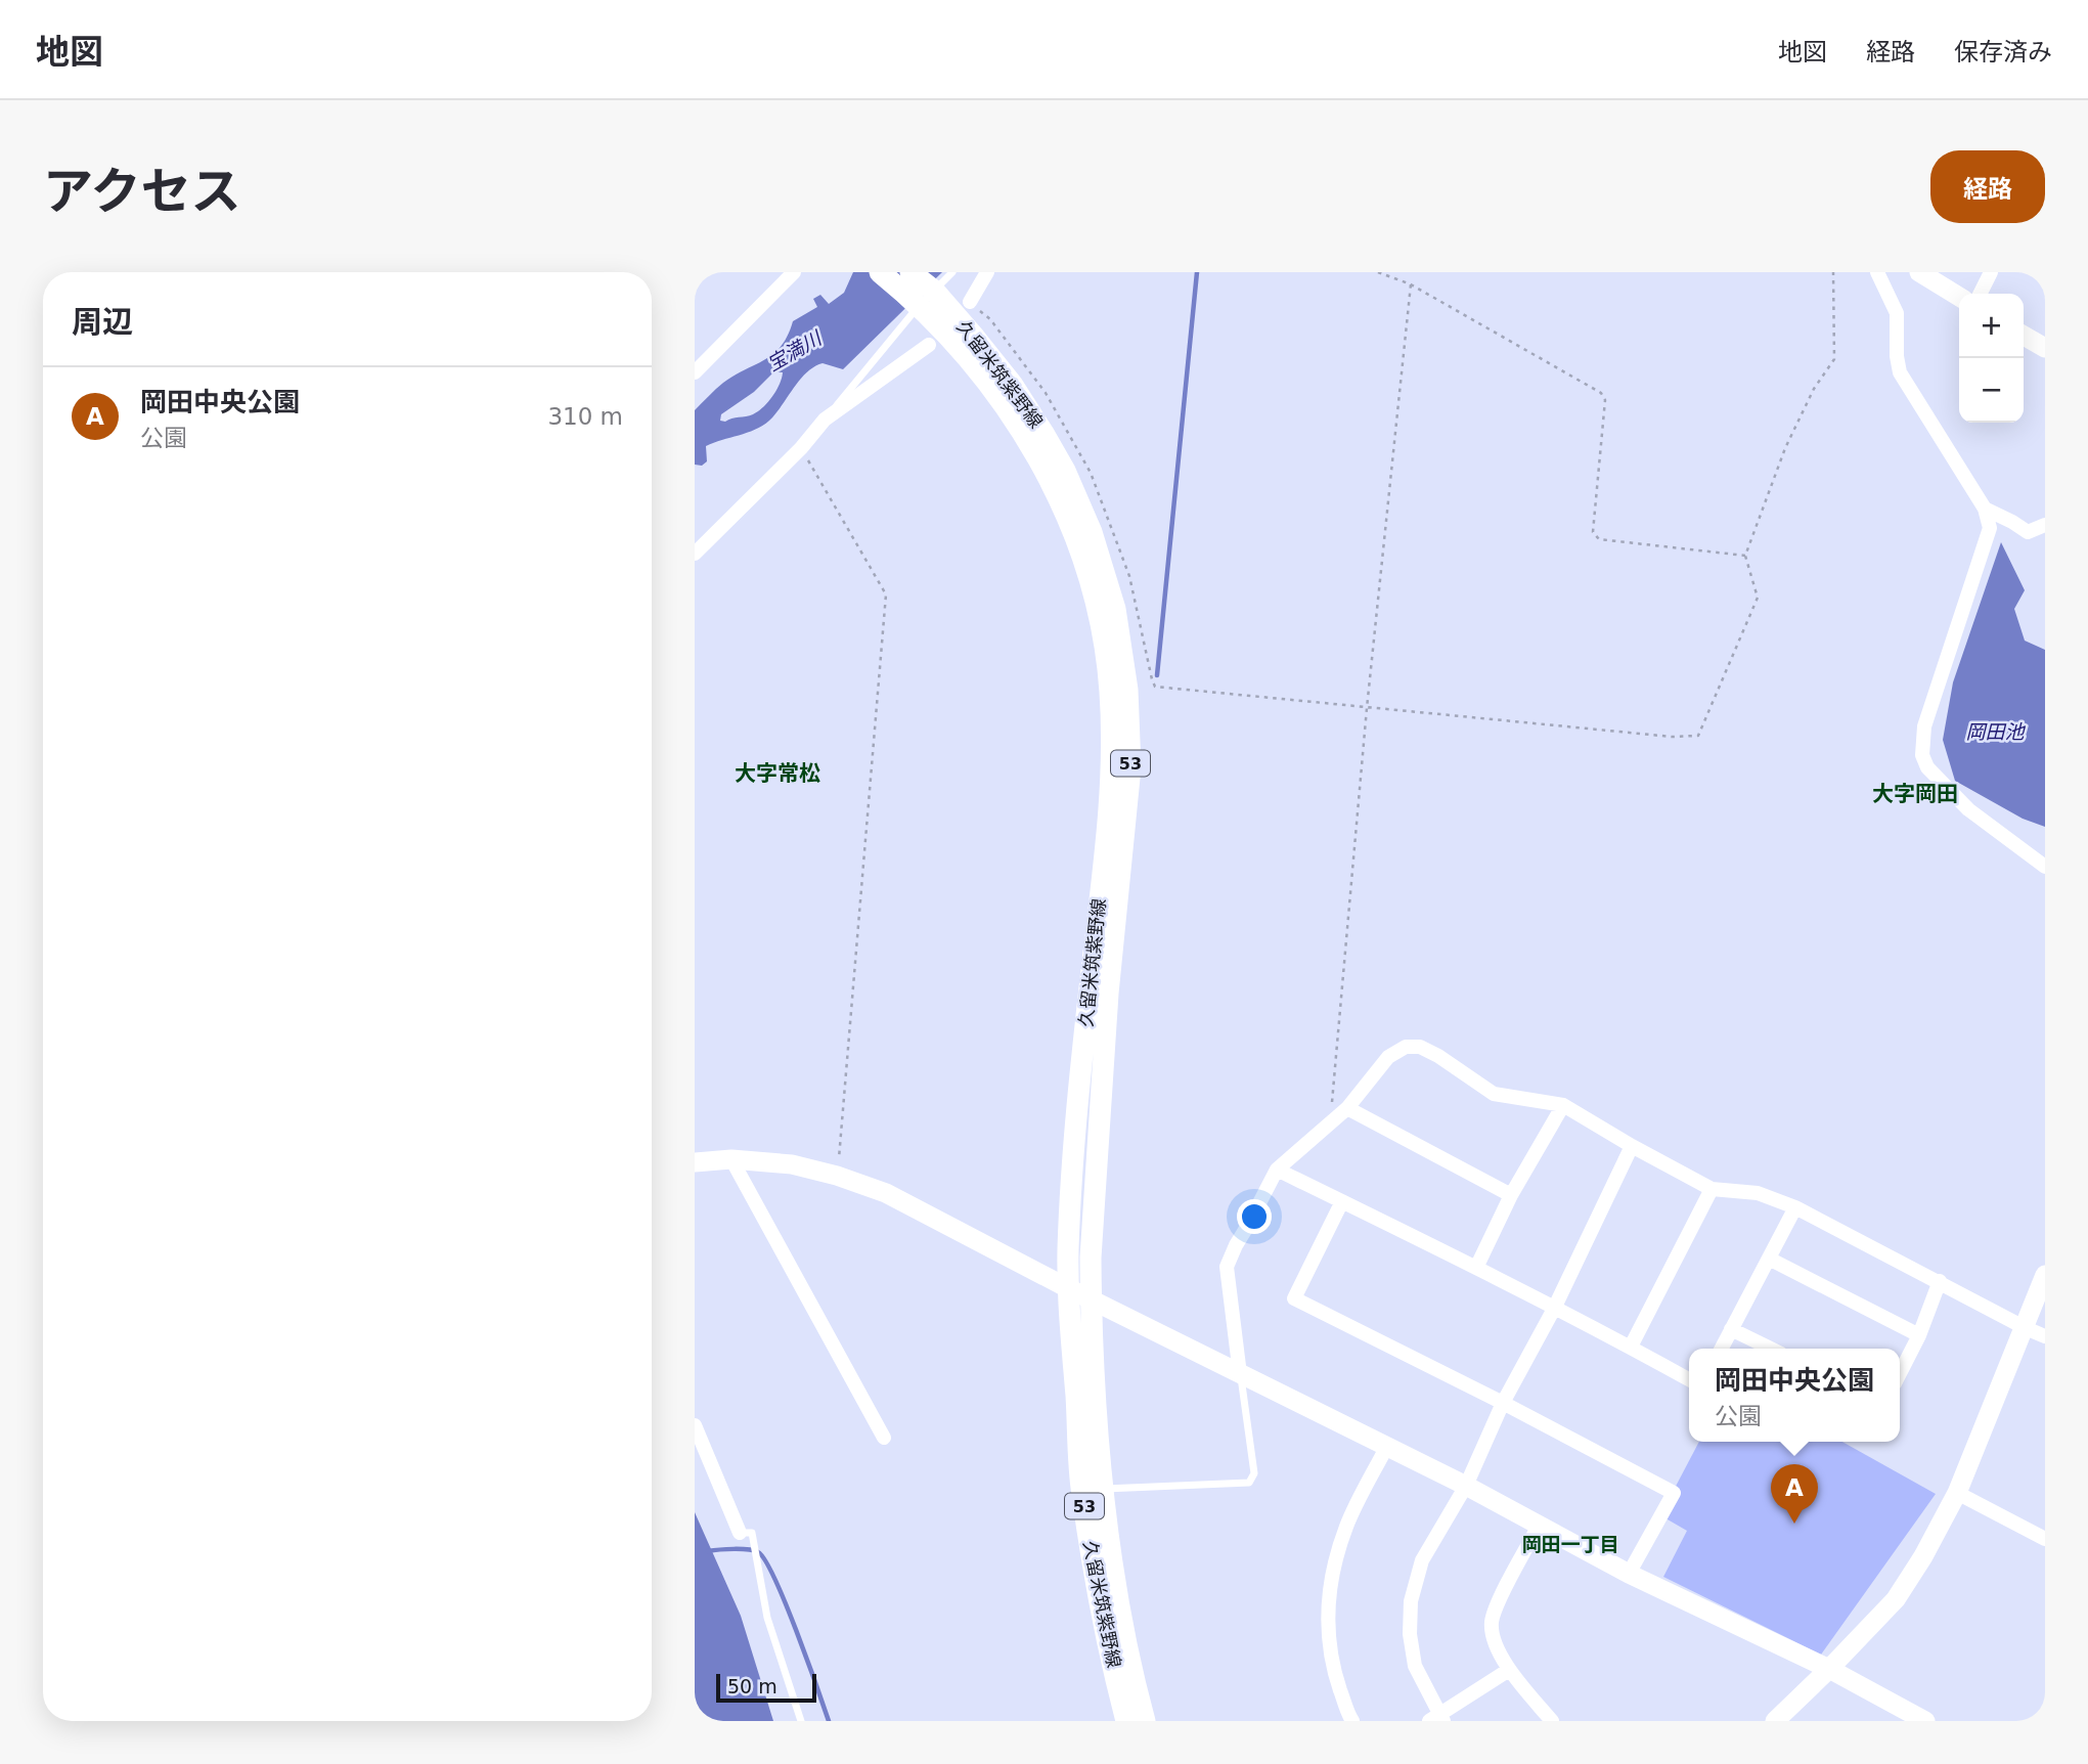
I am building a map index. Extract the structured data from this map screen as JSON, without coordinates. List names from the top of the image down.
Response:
{
  "streets": {
    "main road": ["久留米筑紫野線", "53"]
  },
  "districts": ["大字常松", "大字岡田", "岡田一丁目"],
  "water": ["宝満川", "岡田池"],
  "scale_bar": "50 m",
  "page": {
    "header": "地図",
    "nav": ["地図", "経路", "保存済み"],
    "title": "アクセス",
    "buttons": "経路",
    "heading": "周辺",
    "map_buttons": ["+", "−"],
    "list": [
      {
        "mark": "A",
        "name": "岡田中央公園",
        "note": "公園",
        "value": "310 m"
      }
    ],
    "popup": ["岡田中央公園", "公園"],
    "pins": "A",
    "scale": "50 m"
  }
}
